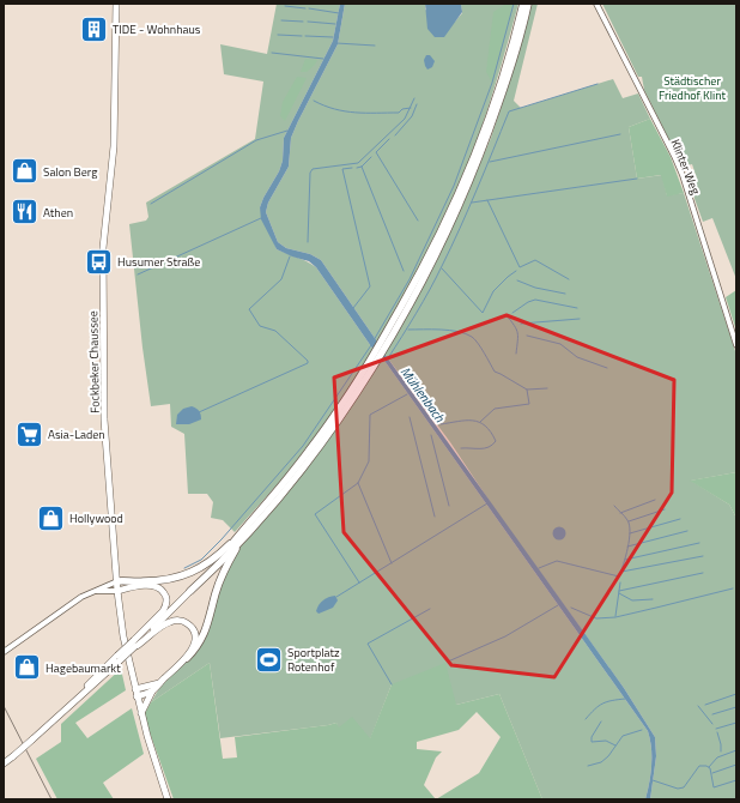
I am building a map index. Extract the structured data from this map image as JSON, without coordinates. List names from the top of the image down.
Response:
{
  "streets": {
    "main road": ["Fockbeker Chaussee"],
    "street": ["Klinter Weg"]
  },
  "water": ["Mühlenbach"],
  "parks": ["Städtischer Friedhof Klint"],
  "places": {
    "building": ["TIDE - Wohnhaus"],
    "shop": ["Salon Berg", "Hollywood", "Hagebaumarkt"],
    "restaurant": ["Athen"],
    "bus stop": ["Husumer Straße"],
    "supermarket": ["Asia-Laden"],
    "sports": ["Sportplatz Rotenhof"]
  }
}
